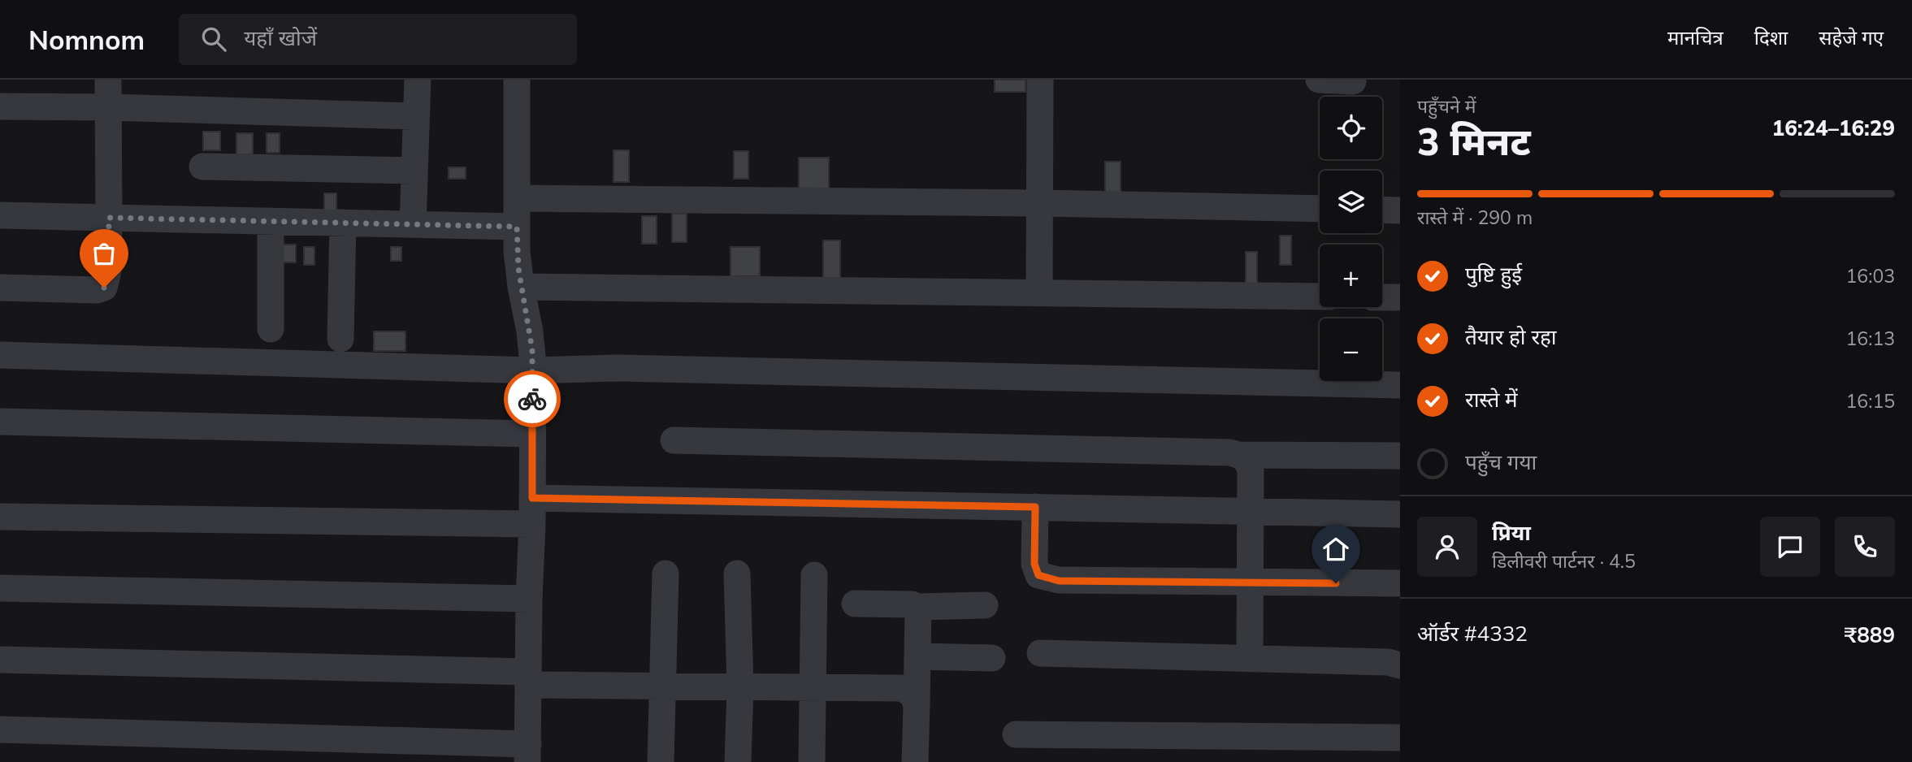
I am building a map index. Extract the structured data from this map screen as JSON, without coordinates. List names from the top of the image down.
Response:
{
  "page": {
    "header": "Nomnom",
    "search": "यहाँ खोजें",
    "nav": ["मानचित्र", "दिशा", "सहेजे गए"],
    "heading": ["3 मिनट", "पहुँचने में", "16:24–16:29"],
    "panel": [
      "प्रिया",
      "डिलीवरी पार्टनर · 4.5",
      "ऑर्डर #4332",
      "₹889"
    ],
    "map_buttons": ["+", "−"],
    "bar": "रास्ते में · 290 m",
    "list": [
      ["पुष्टि हुई", "16:03"],
      ["तैयार हो रहा", "16:13"],
      ["रास्ते में", "16:15"],
      "पहुँच गया"
    ]
  }
}
